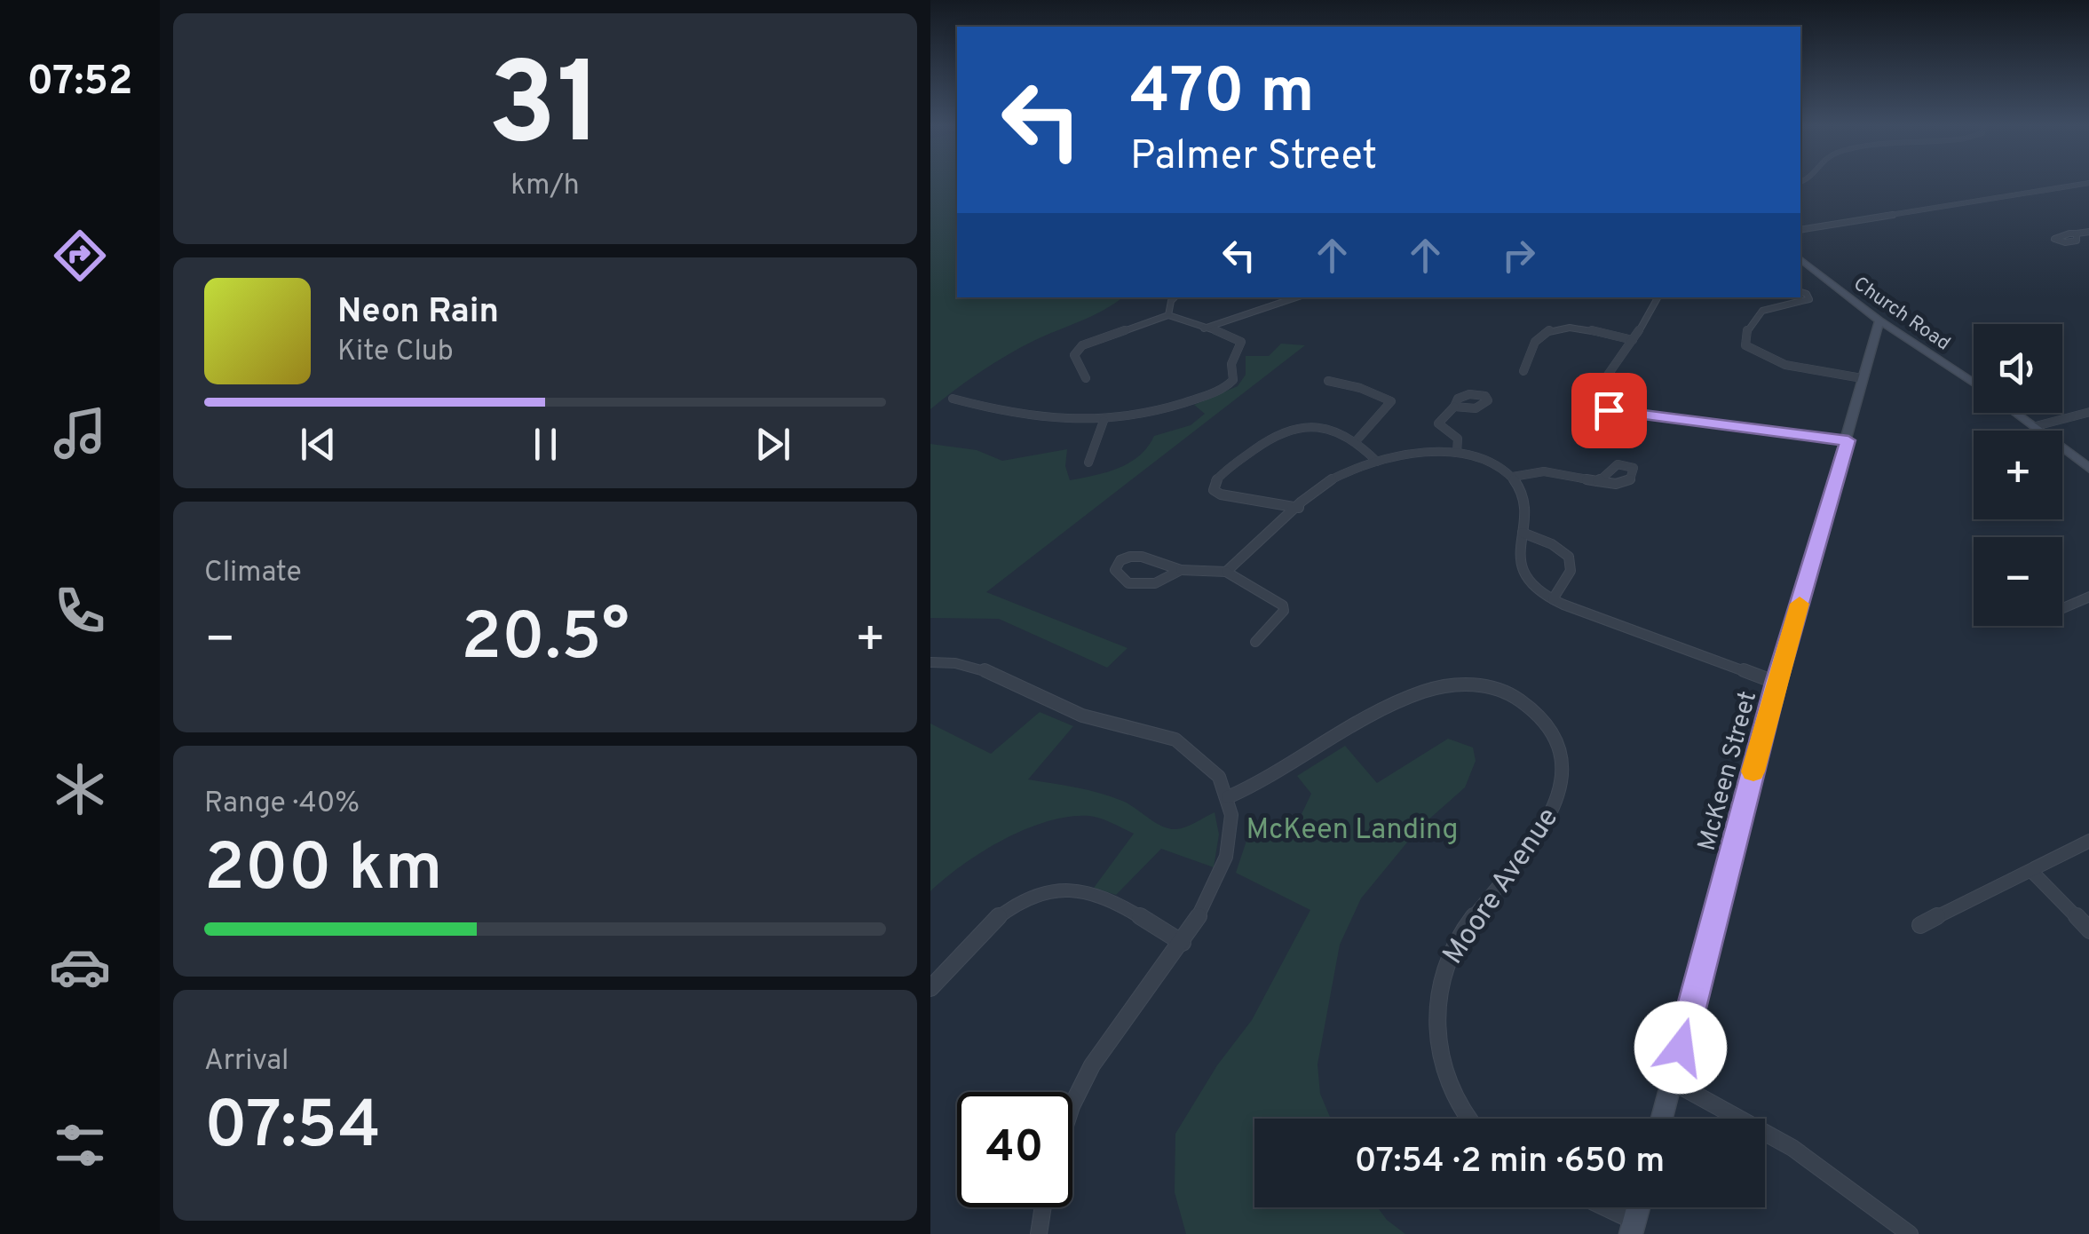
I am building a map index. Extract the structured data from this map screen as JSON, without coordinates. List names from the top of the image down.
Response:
{
  "streets": {
    "street": ["Church Road", "McKeen Street", "Moore Avenue"]
  },
  "crossings": [
    ["Church Road", "McKeen Street"]
  ],
  "parks": ["McKeen Landing"],
  "page": {
    "tabs": "07:52",
    "tile": [
      ["31", "km/h"],
      "Climate",
      ["Range · 40%", "200 km"],
      ["Arrival", "07:54"]
    ],
    "turn": ["470 m", "Palmer Street"],
    "song": ["Neon Rain", "Kite Club"],
    "map_buttons": ["+", "−"],
    "heat": ["−", "20.5°", "+"],
    "limit": "40",
    "trip": "07:54 · 2 min · 650 m"
  }
}
